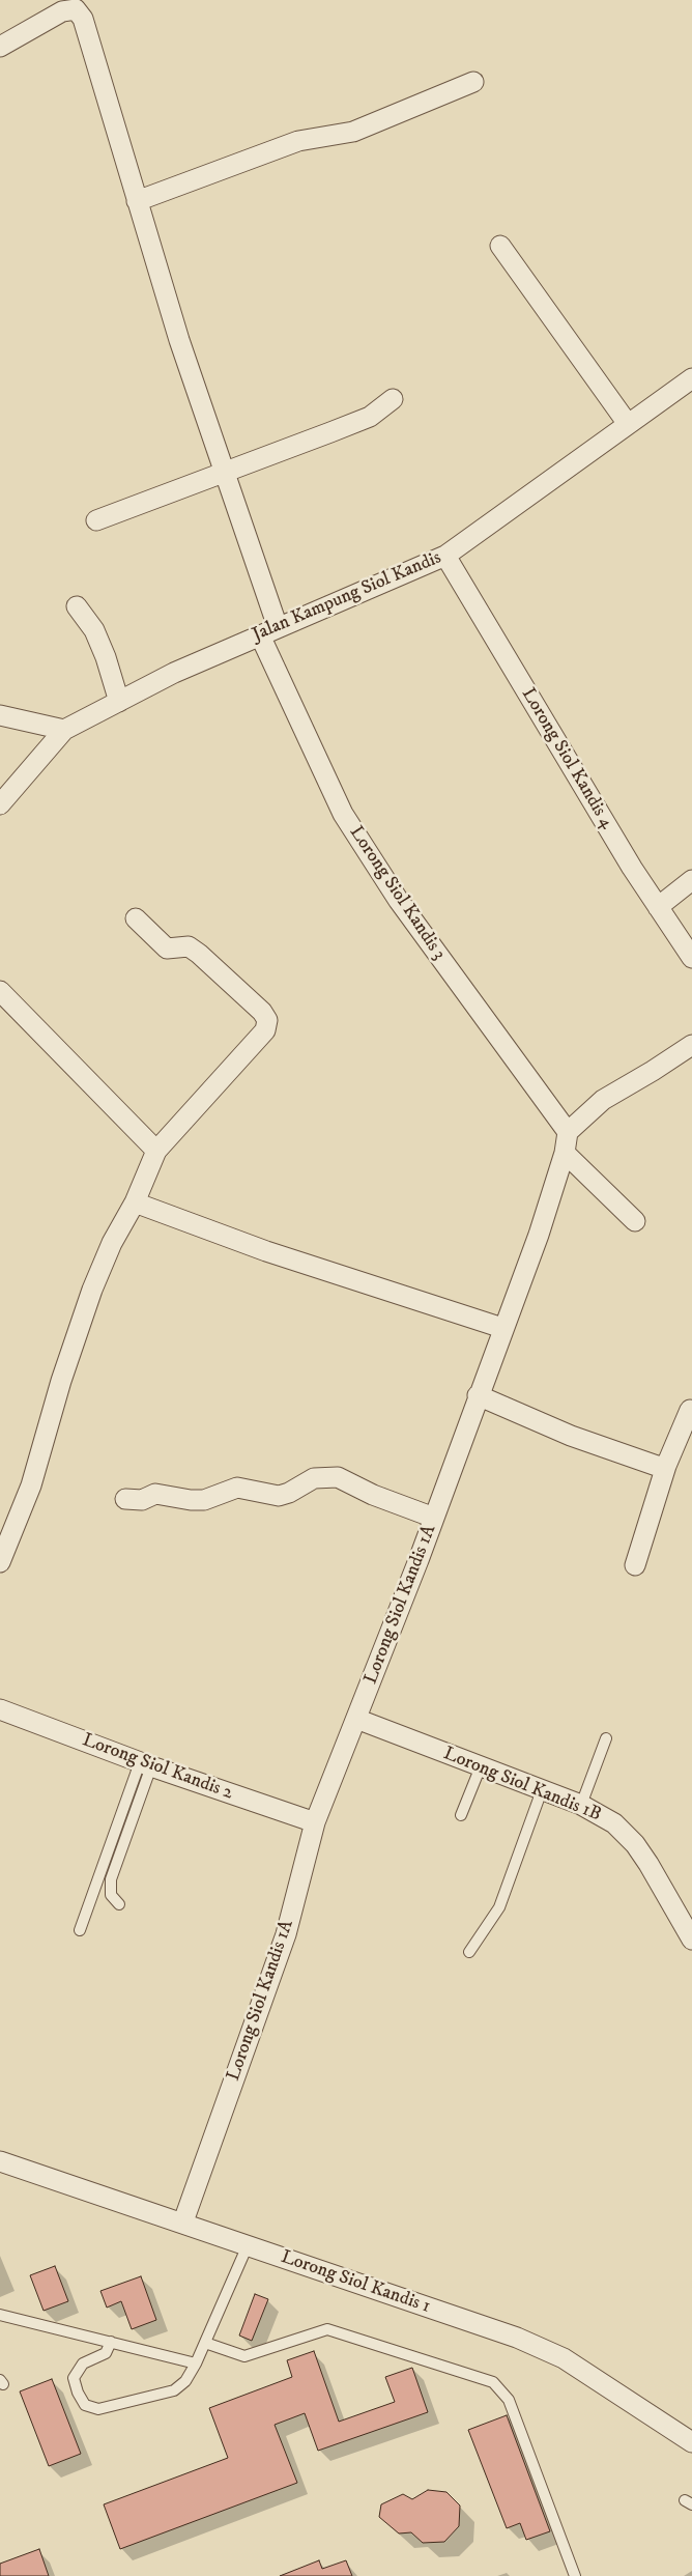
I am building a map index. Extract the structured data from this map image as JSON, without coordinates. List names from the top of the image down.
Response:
{
  "streets": {
    "street": [
      "Jalan Kampung Siol Kandis",
      "Lorong Siol Kandis 4",
      "Lorong Siol Kandis 3",
      "Lorong Siol Kandis 1A",
      "Lorong Siol Kandis 2",
      "Lorong Siol Kandis 1B",
      "Lorong Siol Kandis 1"
    ]
  },
  "crossings": [
    ["Jalan Kampung Siol Kandis", "Lorong Siol Kandis 4"],
    ["Jalan Kampung Siol Kandis", "Lorong Siol Kandis 3"],
    ["Lorong Siol Kandis 3", "Lorong Siol Kandis 1A"],
    ["Lorong Siol Kandis 1A", "Lorong Siol Kandis 2"],
    ["Lorong Siol Kandis 1A", "Lorong Siol Kandis 1B"],
    ["Lorong Siol Kandis 1A", "Lorong Siol Kandis 1"]
  ]
}
